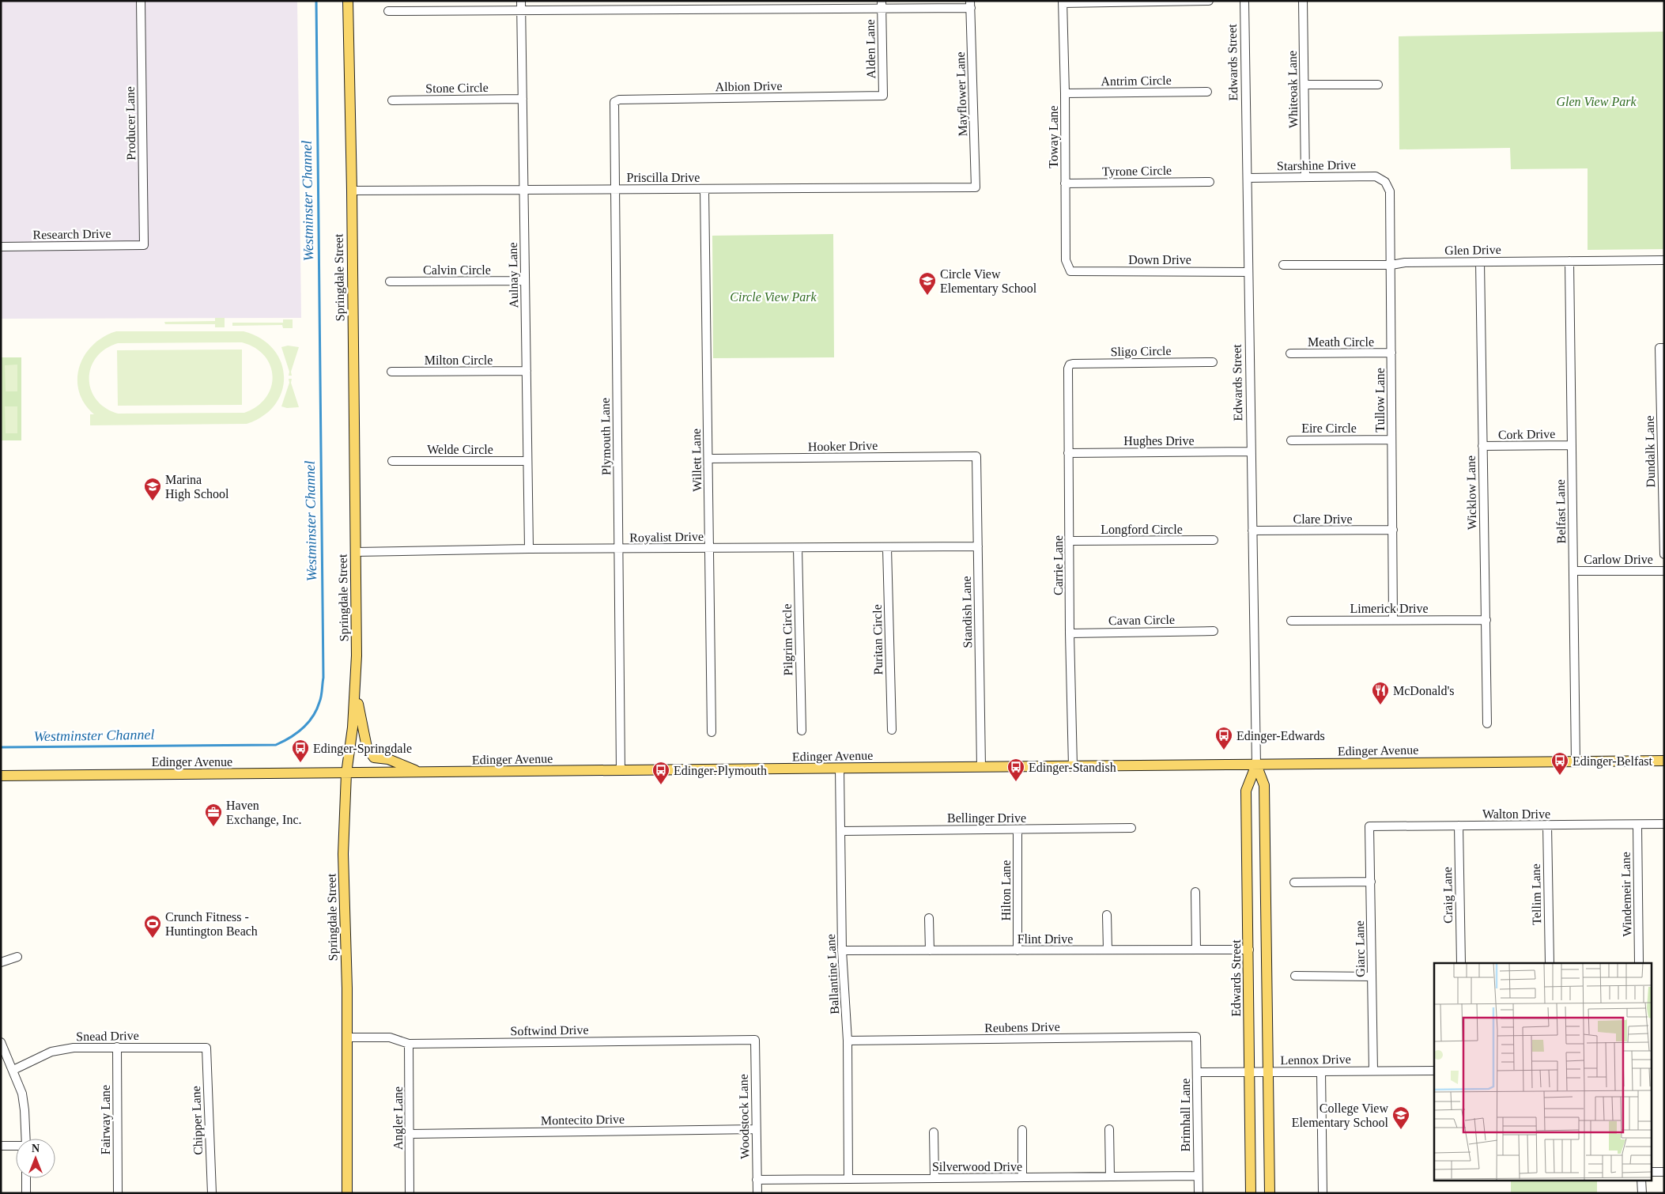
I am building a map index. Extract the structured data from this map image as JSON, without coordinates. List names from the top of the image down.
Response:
{
  "streets": {
    "main road": ["Edwards Street", "Springdale Street", "Edinger Avenue"],
    "street": [
      "Alden Lane",
      "Antrim Circle",
      "Albion Drive",
      "Stone Circle",
      "Whiteoak Lane",
      "Mayflower Lane",
      "Producer Lane",
      "Toway Lane",
      "Starshine Drive",
      "Tyrone Circle",
      "Priscilla Drive",
      "Research Drive",
      "Glen Drive",
      "Down Drive",
      "Calvin Circle",
      "Aulnay Lane",
      "Meath Circle",
      "Sligo Circle",
      "Milton Circle",
      "Tullow Lane",
      "Eire Circle",
      "Cork Drive",
      "Plymouth Lane",
      "Hughes Drive",
      "Hooker Drive",
      "Welde Circle",
      "Dundalk Lane",
      "Willett Lane",
      "Wicklow Lane",
      "Belfast Lane",
      "Clare Drive",
      "Longford Circle",
      "Royalist Drive",
      "Carlow Drive",
      "Carrie Lane",
      "Limerick Drive",
      "Standish Lane",
      "Cavan Circle",
      "Pilgrim Circle",
      "Puritan Circle",
      "Walton Drive",
      "Bellinger Drive",
      "Hilton Lane",
      "Tellim Lane",
      "Windemeir Lane",
      "Craig Lane",
      "Flint Drive",
      "Giarc Lane",
      "Ballantine Lane",
      "Reubens Drive",
      "Softwind Drive",
      "Snead Drive",
      "Lennox Drive",
      "Brimhall Lane",
      "Woodstock Lane",
      "Angler Lane",
      "Fairway Lane",
      "Montecito Drive",
      "Chipper Lane",
      "Silverwood Drive"
    ]
  },
  "crossings": [
    ["Alden Lane", "Albion Drive"],
    ["Edwards Street", "Starshine Drive"],
    ["Edwards Street", "Down Drive"],
    ["Edwards Street", "Hughes Drive"],
    ["Edwards Street", "Clare Drive"],
    ["Edwards Street", "Edinger Avenue"],
    ["Edwards Street", "Flint Drive"],
    ["Edwards Street", "Lennox Drive"],
    ["Antrim Circle", "Toway Lane"],
    ["Albion Drive", "Plymouth Lane"],
    ["Stone Circle", "Aulnay Lane"],
    ["Whiteoak Lane", "Starshine Drive"],
    ["Mayflower Lane", "Priscilla Drive"],
    ["Producer Lane", "Research Drive"],
    ["Toway Lane", "Tyrone Circle"],
    ["Toway Lane", "Down Drive"],
    ["Starshine Drive", "Tullow Lane"],
    ["Priscilla Drive", "Aulnay Lane"],
    ["Priscilla Drive", "Springdale Street"],
    ["Priscilla Drive", "Plymouth Lane"],
    ["Priscilla Drive", "Willett Lane"],
    ["Glen Drive", "Tullow Lane"],
    ["Glen Drive", "Wicklow Lane"],
    ["Glen Drive", "Belfast Lane"],
    ["Calvin Circle", "Aulnay Lane"],
    ["Aulnay Lane", "Milton Circle"],
    ["Aulnay Lane", "Welde Circle"],
    ["Aulnay Lane", "Royalist Drive"],
    ["Springdale Street", "Royalist Drive"],
    ["Springdale Street", "Edinger Avenue"],
    ["Springdale Street", "Softwind Drive"],
    ["Meath Circle", "Tullow Lane"],
    ["Sligo Circle", "Carrie Lane"],
    ["Tullow Lane", "Eire Circle"],
    ["Tullow Lane", "Clare Drive"],
    ["Tullow Lane", "Limerick Drive"],
    ["Cork Drive", "Wicklow Lane"],
    ["Cork Drive", "Belfast Lane"],
    ["Plymouth Lane", "Royalist Drive"],
    ["Plymouth Lane", "Edinger Avenue"],
    ["Hughes Drive", "Carrie Lane"],
    ["Hooker Drive", "Willett Lane"],
    ["Hooker Drive", "Standish Lane"],
    ["Willett Lane", "Royalist Drive"],
    ["Wicklow Lane", "Limerick Drive"],
    ["Belfast Lane", "Carlow Drive"],
    ["Belfast Lane", "Edinger Avenue"],
    ["Longford Circle", "Carrie Lane"],
    ["Royalist Drive", "Standish Lane"],
    ["Royalist Drive", "Pilgrim Circle"],
    ["Royalist Drive", "Puritan Circle"],
    ["Carrie Lane", "Cavan Circle"],
    ["Carrie Lane", "Edinger Avenue"],
    ["Standish Lane", "Edinger Avenue"],
    ["Edinger Avenue", "Ballantine Lane"],
    ["Walton Drive", "Tellim Lane"],
    ["Walton Drive", "Windemeir Lane"],
    ["Walton Drive", "Craig Lane"],
    ["Walton Drive", "Giarc Lane"],
    ["Bellinger Drive", "Hilton Lane"],
    ["Bellinger Drive", "Ballantine Lane"],
    ["Hilton Lane", "Flint Drive"],
    ["Flint Drive", "Ballantine Lane"],
    ["Giarc Lane", "Lennox Drive"],
    ["Ballantine Lane", "Reubens Drive"],
    ["Ballantine Lane", "Silverwood Drive"],
    ["Reubens Drive", "Brimhall Lane"],
    ["Softwind Drive", "Woodstock Lane"],
    ["Softwind Drive", "Angler Lane"],
    ["Snead Drive", "Fairway Lane"],
    ["Snead Drive", "Chipper Lane"],
    ["Lennox Drive", "Brimhall Lane"],
    ["Brimhall Lane", "Silverwood Drive"],
    ["Woodstock Lane", "Montecito Drive"],
    ["Woodstock Lane", "Silverwood Drive"],
    ["Angler Lane", "Montecito Drive"]
  ],
  "water": ["Westminster Channel"],
  "parks": ["Glen View Park", "Circle View Park"],
  "places": {
    "school or university": ["Circle View Elementary School", "Marina High School", "College View Elementary School"],
    "restaurant": ["McDonald's"],
    "bus stop": [
      "Edinger-Edwards",
      "Edinger-Springdale",
      "Edinger-Belfast",
      "Edinger-Standish",
      "Edinger-Plymouth"
    ],
    "office": ["Haven Exchange, Inc."],
    "sports": ["Crunch Fitness - Huntington Beach"]
  },
  "north": "top"
}
